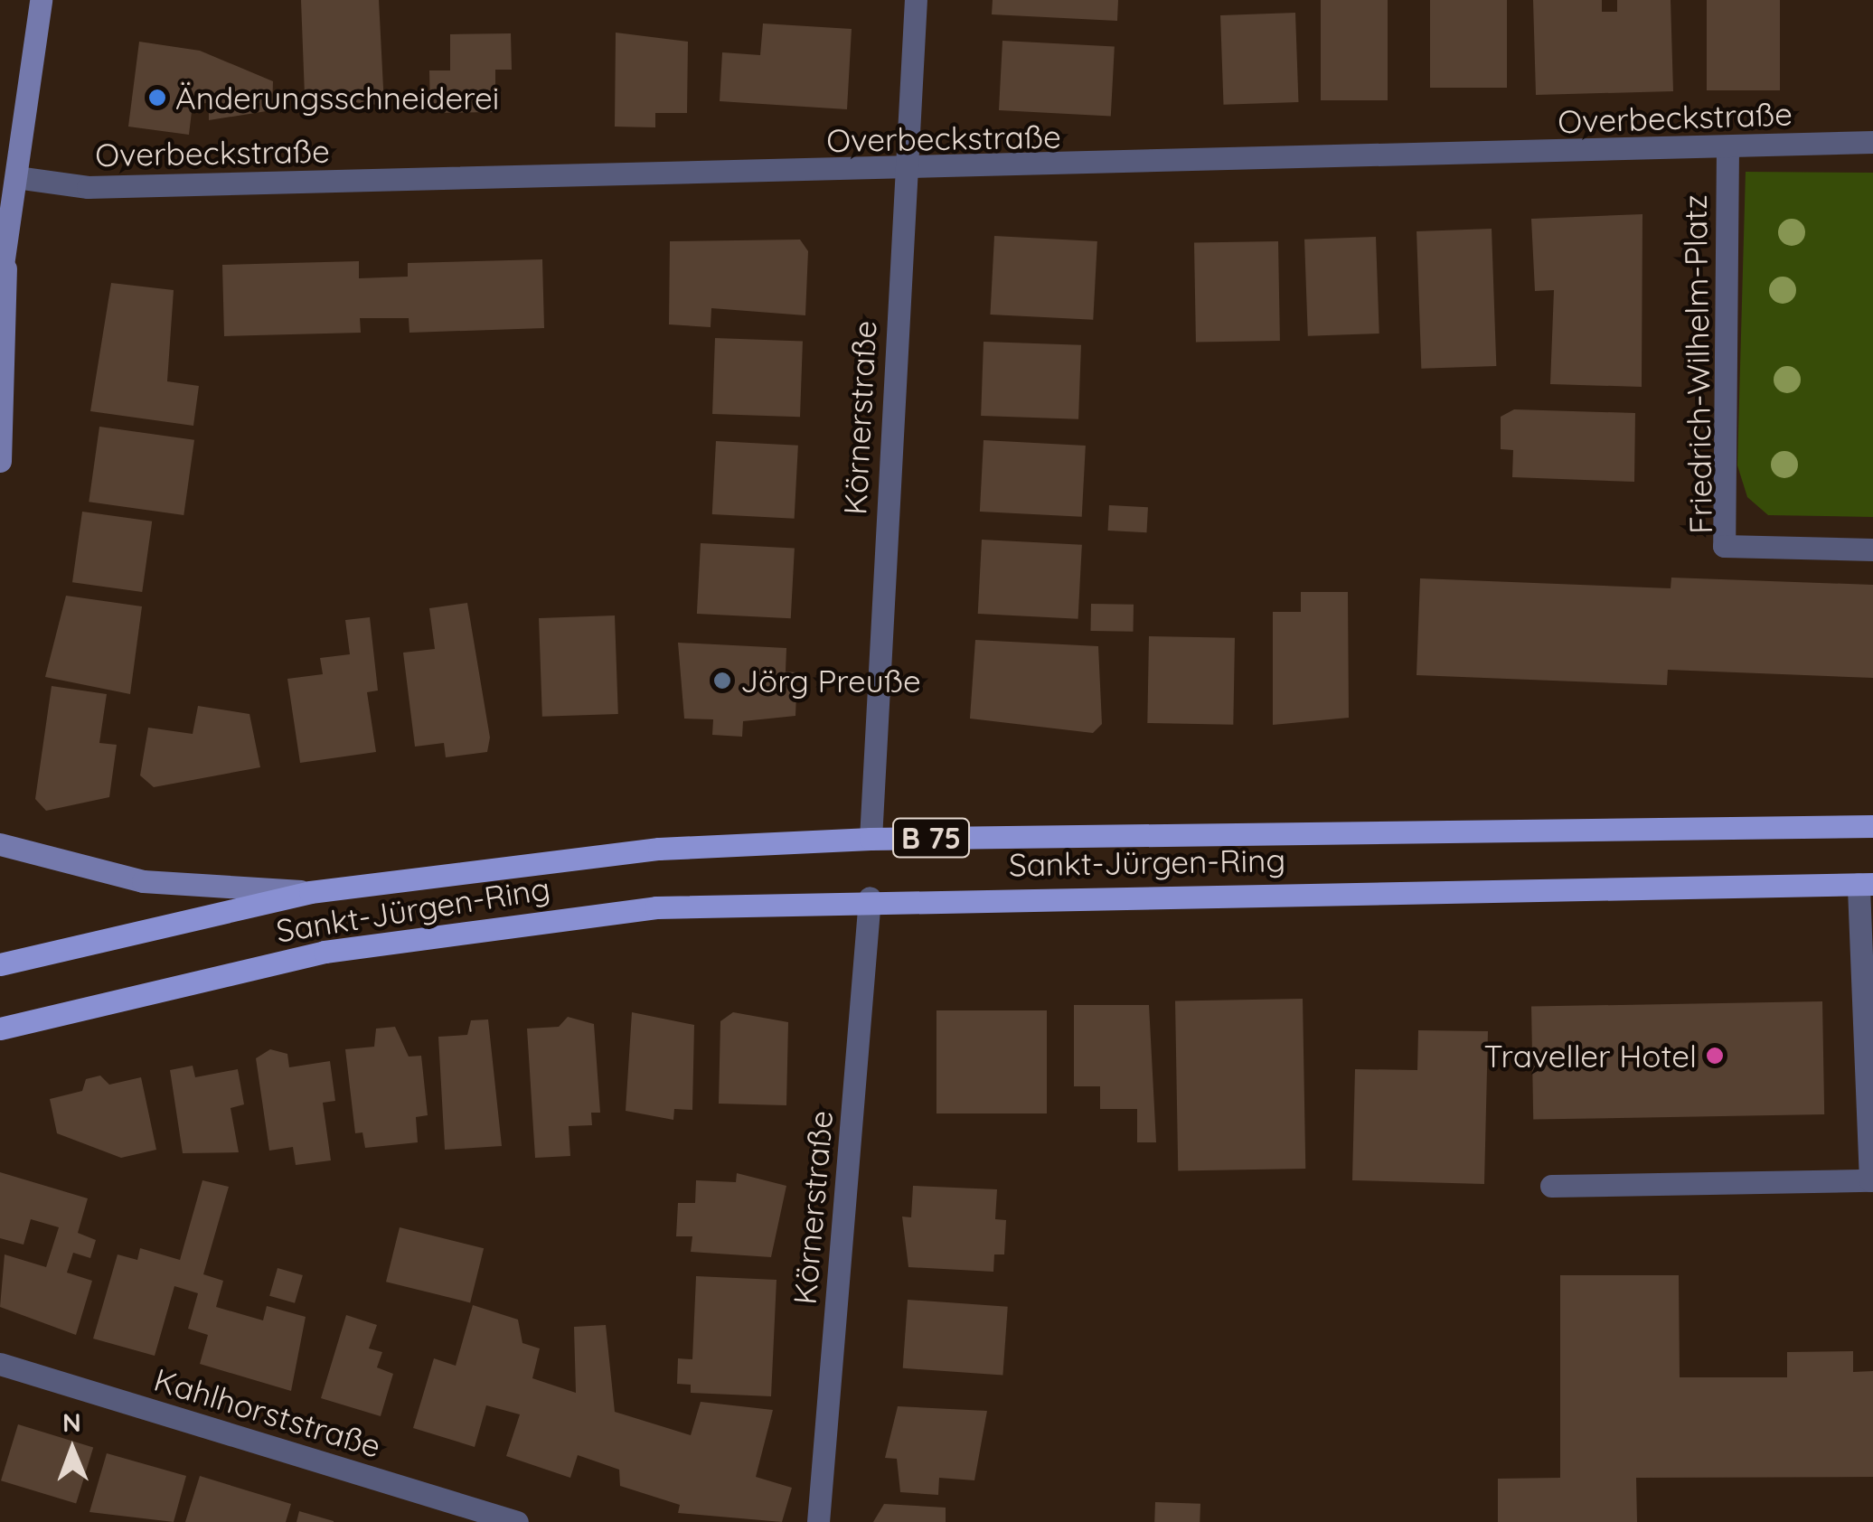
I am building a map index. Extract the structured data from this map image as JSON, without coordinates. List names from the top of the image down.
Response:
{
  "streets": {
    "main road": ["B 75", "Sankt-Jürgen-Ring"],
    "street": [
      "Overbeckstraße",
      "Friedrich-Wilhelm-Platz",
      "Körnerstraße",
      "Kahlhorststraße"
    ]
  },
  "crossings": [
    ["Overbeckstraße", "Friedrich-Wilhelm-Platz"],
    ["Overbeckstraße", "Körnerstraße"],
    ["Körnerstraße", "Sankt-Jürgen-Ring"]
  ],
  "places": ["Änderungsschneiderei", "Jörg Preuße", "Traveller Hotel"],
  "north": "top"
}
